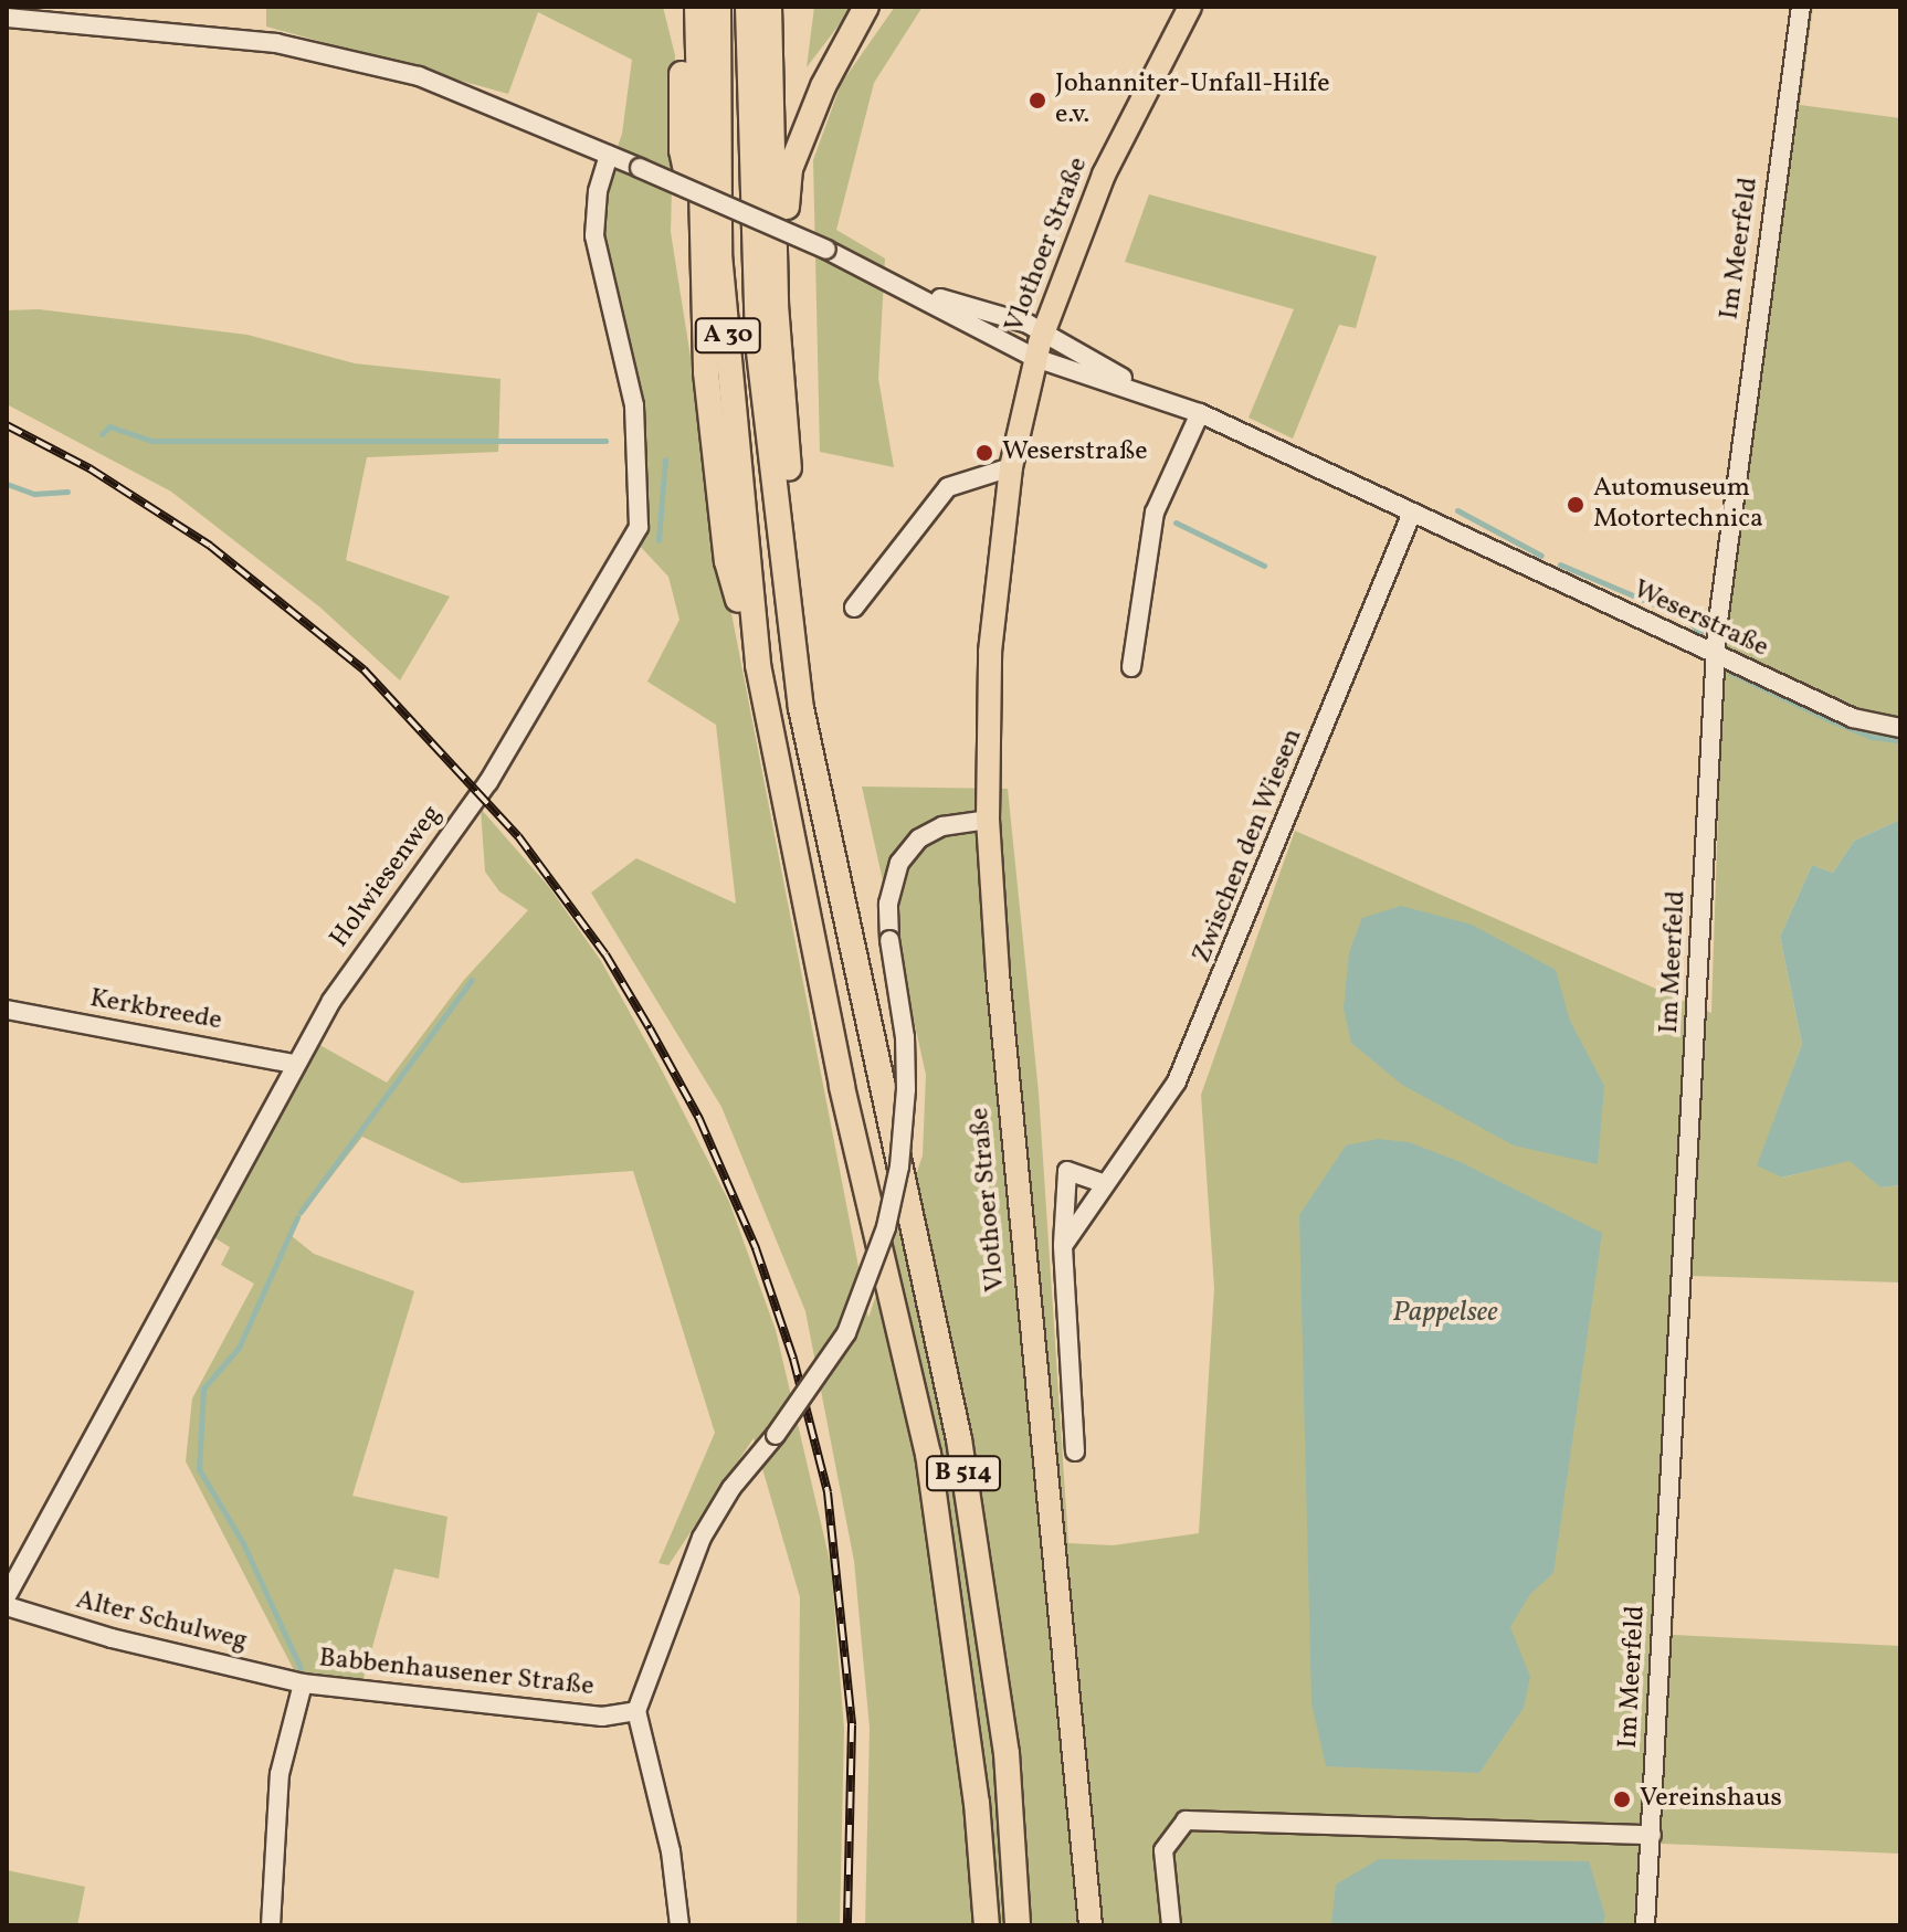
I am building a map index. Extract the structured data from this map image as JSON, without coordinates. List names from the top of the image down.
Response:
{
  "streets": {
    "highway": ["A 30", "B 514"],
    "main road": ["Vlothoer Straße"],
    "street": [
      "Im Meerfeld",
      "Weserstraße",
      "Zwischen den Wiesen",
      "Holwiesenweg",
      "Kerkbreede",
      "Alter Schulweg",
      "Babbenhausener Straße"
    ]
  },
  "crossings": [
    ["Vlothoer Straße", "Weserstraße"],
    ["Im Meerfeld", "Weserstraße"],
    ["A 30", "B 514"],
    ["Weserstraße", "Zwischen den Wiesen"],
    ["Weserstraße", "Holwiesenweg"],
    ["Holwiesenweg", "Kerkbreede"],
    ["Alter Schulweg", "Babbenhausener Straße"]
  ],
  "water": ["Pappelsee"],
  "places": [
    "Johanniter-Unfall-Hilfe e.v.",
    "Weserstraße",
    "Automuseum Motortechnica",
    "Vereinshaus"
  ]
}
